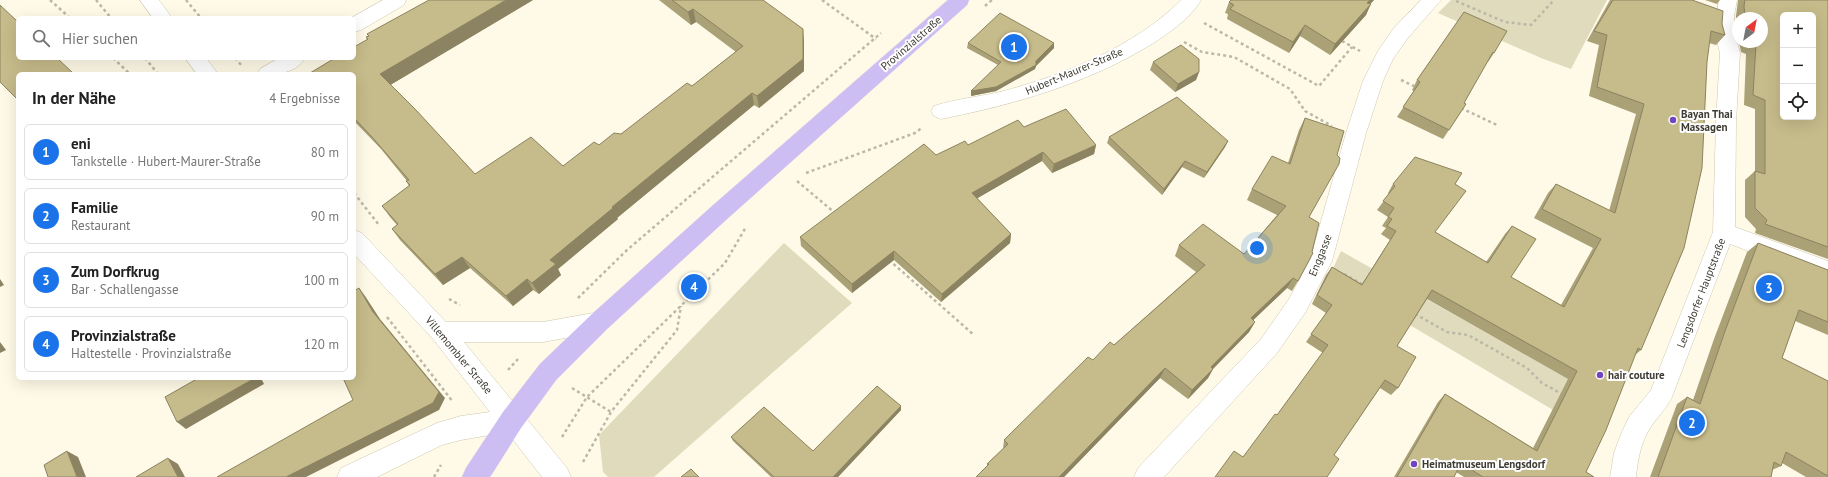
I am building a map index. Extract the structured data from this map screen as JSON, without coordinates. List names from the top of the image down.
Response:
{
  "streets": {
    "main road": ["Provinzialstraße"],
    "street": [
      "Hubert-Maurer-Straße",
      "Enggasse",
      "Lengsdorfer Hauptstraße",
      "Villemombler Straße"
    ]
  },
  "crossings": [
    ["Provinzialstraße", "Villemombler Straße"]
  ],
  "places": ["Bayan Thai Massagen", "hair couture", "Heimatmuseum Lengsdorf"],
  "north": "top right",
  "page": {
    "map_buttons": ["+", "−"],
    "search": "Hier suchen",
    "pins": [
      "1",
      "4",
      "3",
      "2"
    ],
    "heading": ["In der Nähe", "4 Ergebnisse"],
    "list": [
      {
        "mark": "1",
        "name": "eni",
        "note": "Tankstelle · Hubert-Maurer-Straße",
        "value": "80 m"
      },
      {
        "mark": "2",
        "name": "Familie",
        "note": "Restaurant",
        "value": "90 m"
      },
      {
        "mark": "3",
        "name": "Zum Dorfkrug",
        "note": "Bar · Schallengasse",
        "value": "100 m"
      },
      {
        "mark": "4",
        "name": "Provinzialstraße",
        "note": "Haltestelle · Provinzialstraße",
        "value": "120 m"
      }
    ]
  }
}
